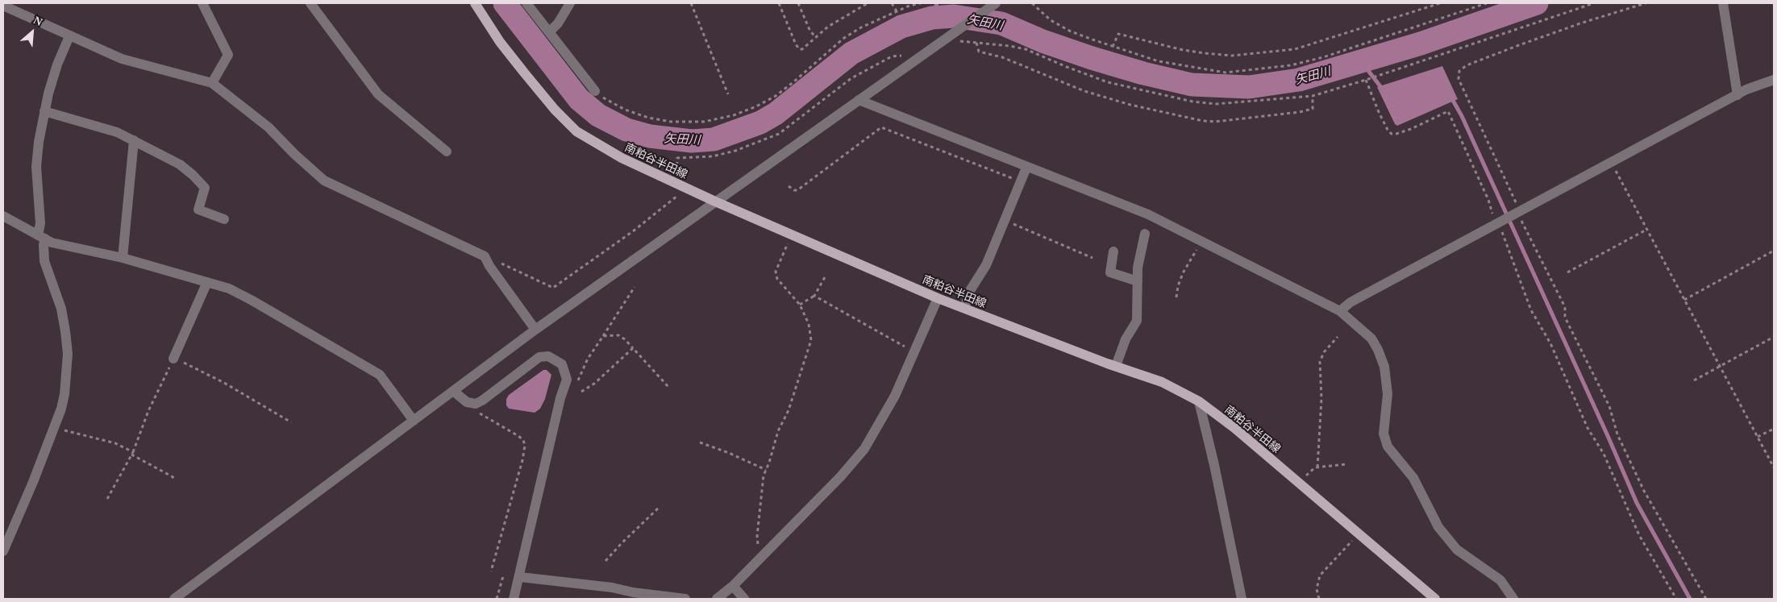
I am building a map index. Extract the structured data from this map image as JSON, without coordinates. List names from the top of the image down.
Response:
{
  "streets": {
    "main road": ["南粕谷半田線"]
  },
  "water": ["矢田川"],
  "north": "top right"
}
